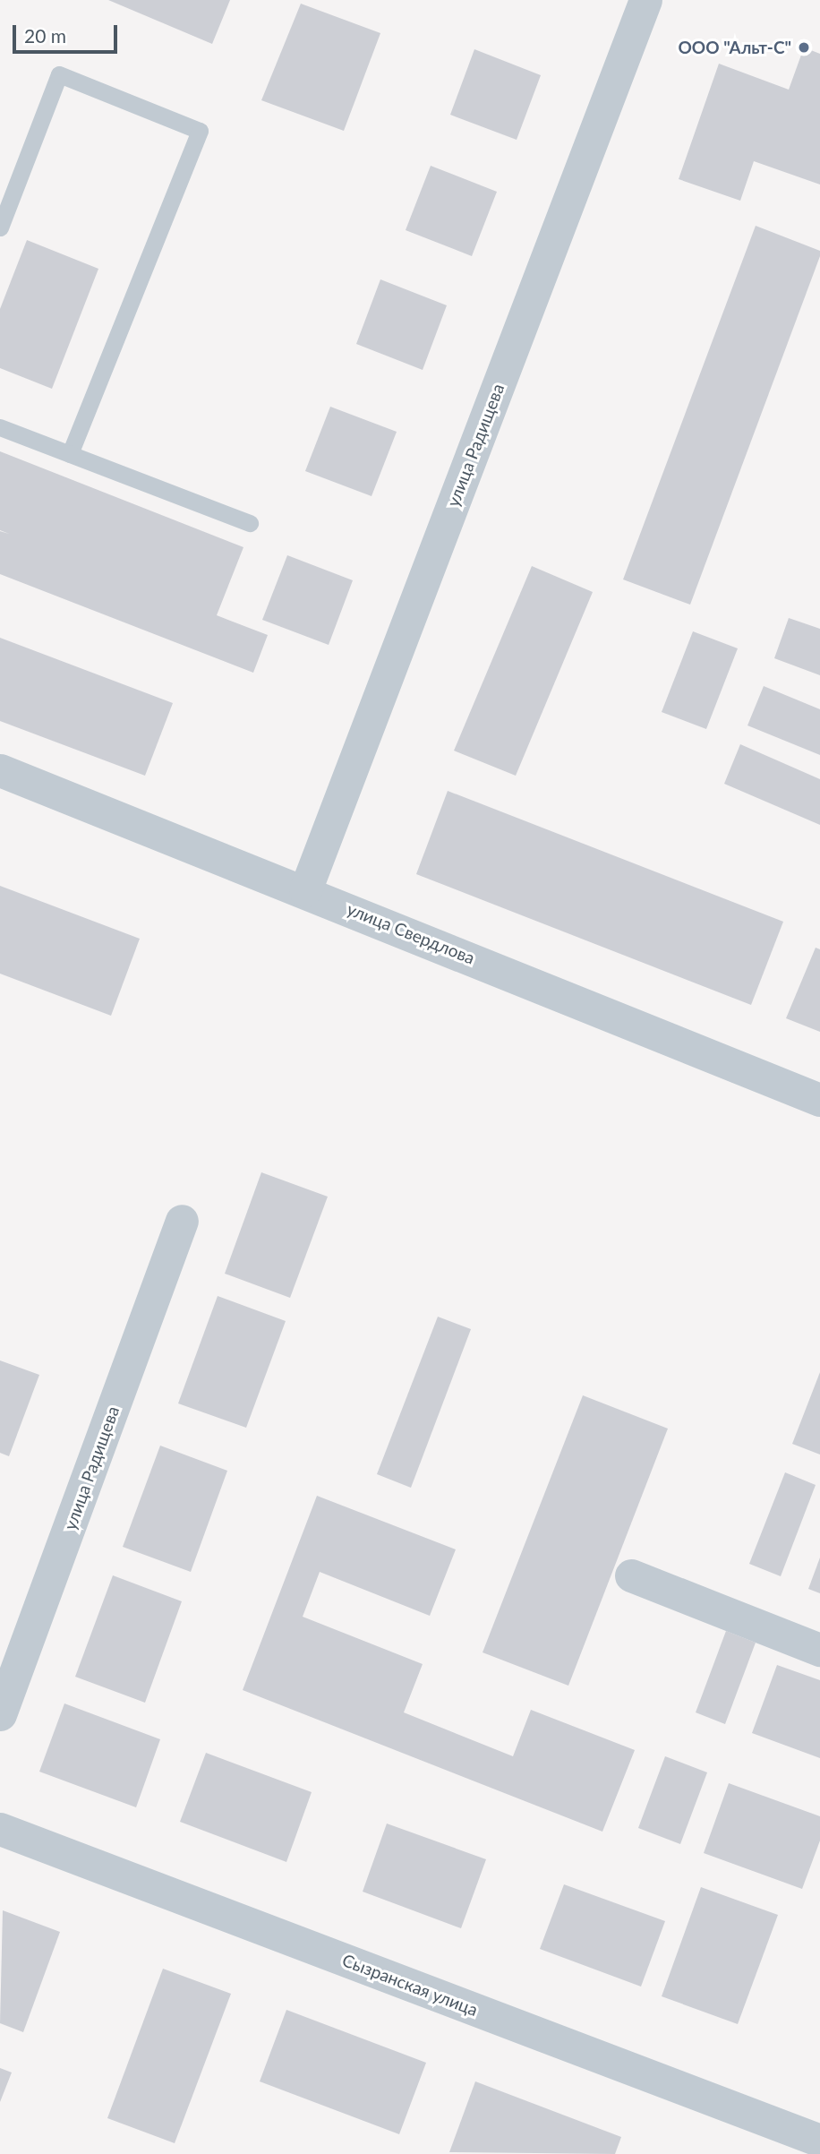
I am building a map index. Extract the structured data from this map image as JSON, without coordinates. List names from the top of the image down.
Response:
{
  "streets": {
    "street": ["улица Радищева", "улица Свердлова", "Сызранская улица"]
  },
  "crossings": [
    ["улица Радищева", "улица Свердлова"]
  ],
  "places": ["ООО \"Альт-С\""],
  "scale_bar": "20 m"
}
